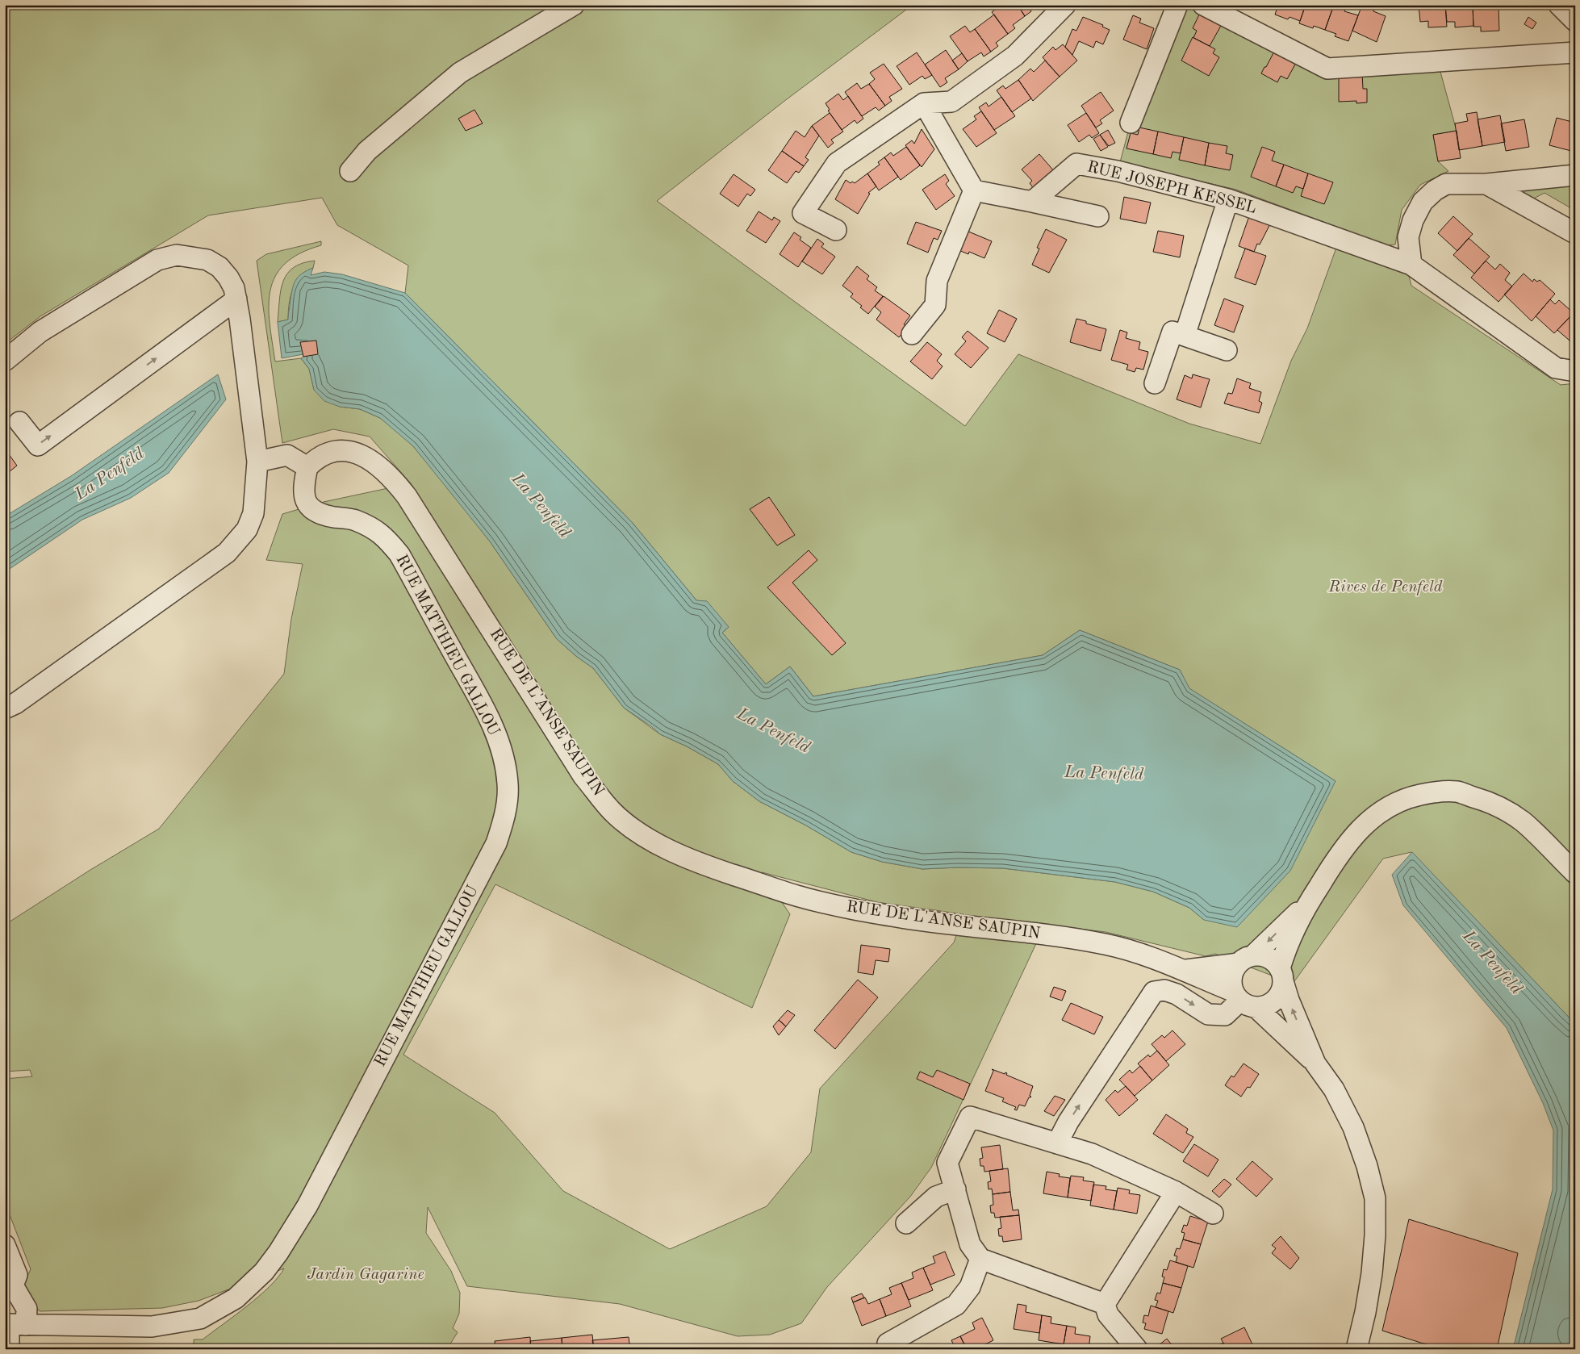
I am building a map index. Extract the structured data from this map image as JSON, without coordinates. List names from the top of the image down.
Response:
{
  "streets": {
    "street": ["RUE JOSEPH KESSEL", "RUE MATTHIEU GALLOU", "RUE DE L'ANSE SAUPIN"]
  },
  "crossings": [
    ["RUE MATTHIEU GALLOU", "RUE DE L'ANSE SAUPIN"]
  ],
  "water": ["La Penfeld"],
  "parks": ["Rives de Penfeld", "Jardin Gagarine"]
}
